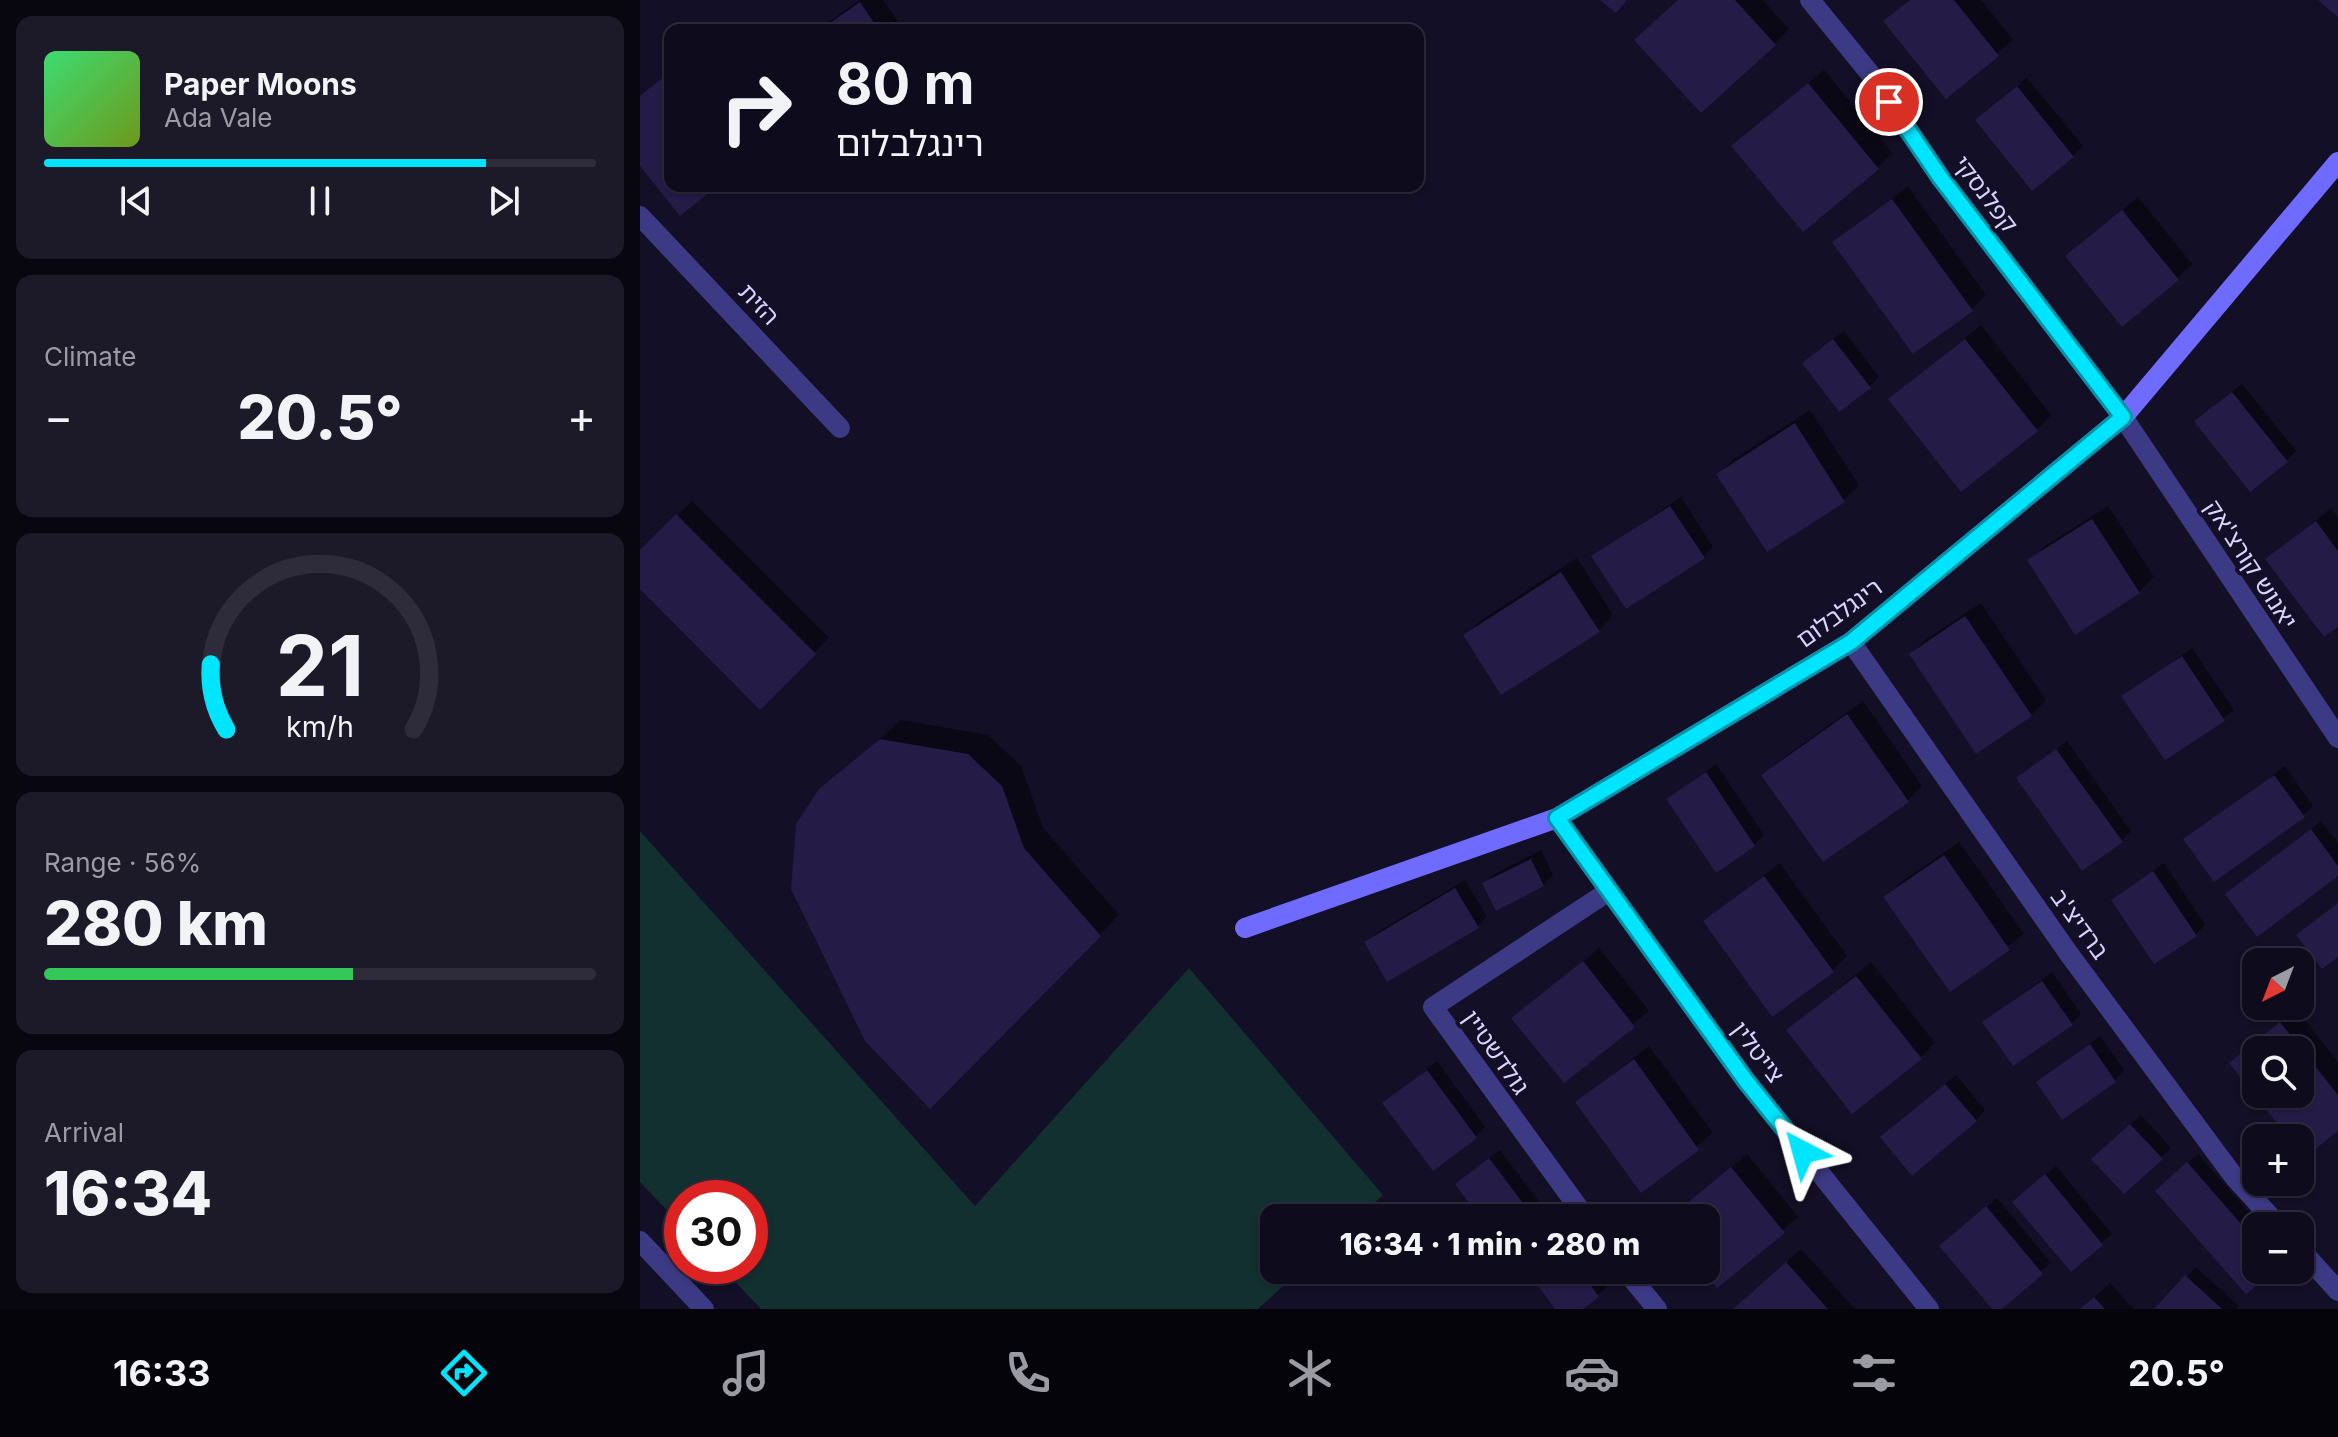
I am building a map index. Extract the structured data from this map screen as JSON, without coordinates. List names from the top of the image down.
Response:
{
  "streets": {
    "street": [
      "קפלנסקי",
      "הזית",
      "יאנוש קורצ'אק",
      "רינגלבלום",
      "ברדיצ'ב",
      "גולדשטיין",
      "צייטלין"
    ]
  },
  "crossings": [
    ["קפלנסקי", "יאנוש קורצ'אק"],
    ["קפלנסקי", "רינגלבלום"],
    ["יאנוש קורצ'אק", "רינגלבלום"],
    ["רינגלבלום", "ברדיצ'ב"],
    ["רינגלבלום", "צייטלין"],
    ["גולדשטיין", "צייטלין"]
  ],
  "north": "bottom left",
  "page": {
    "turn": ["80 m", "רינגלבלום"],
    "song": ["Paper Moons", "Ada Vale"],
    "tile": [
      "Climate",
      ["Range · 56%", "280 km"],
      ["Arrival", "16:34"]
    ],
    "heat": ["−", "20.5°", "+"],
    "map_buttons": ["+", "−"],
    "limit": "30",
    "trip": "16:34 · 1 min · 280 m",
    "tabs": ["16:33", "20.5°"],
    "gauge": ["21", "km/h"]
  }
}
